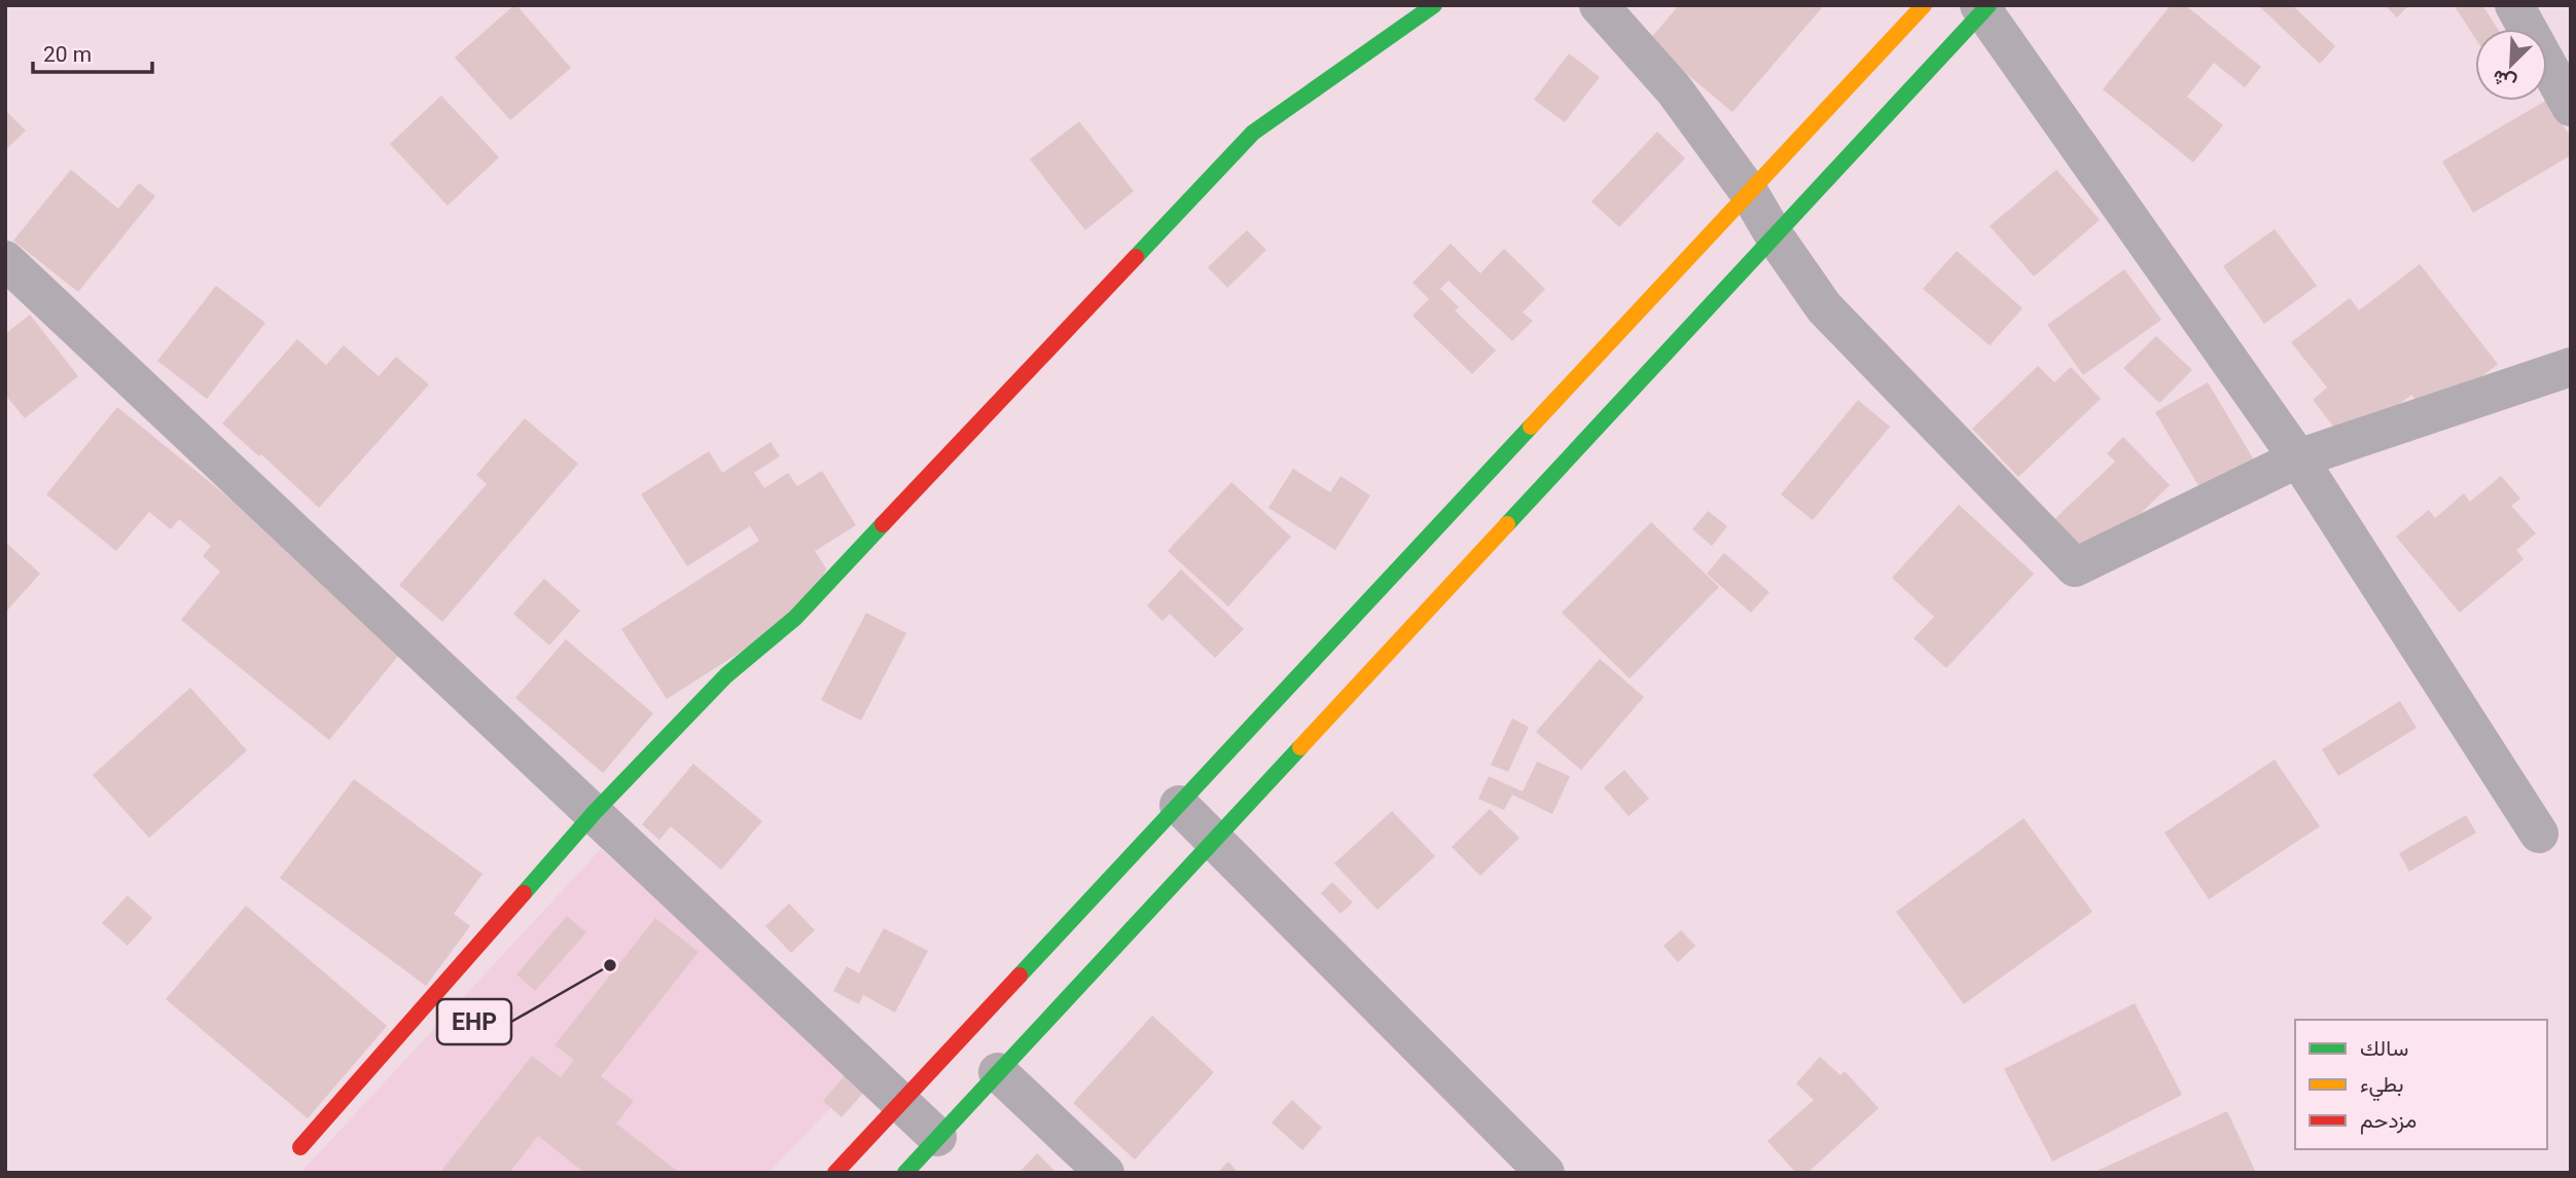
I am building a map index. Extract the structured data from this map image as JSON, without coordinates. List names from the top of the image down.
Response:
{
  "places": ["EHP"],
  "legend": ["سالك", "بطيء", "مزدحم"],
  "scale_bar": "20 m",
  "north": "bottom left"
}
